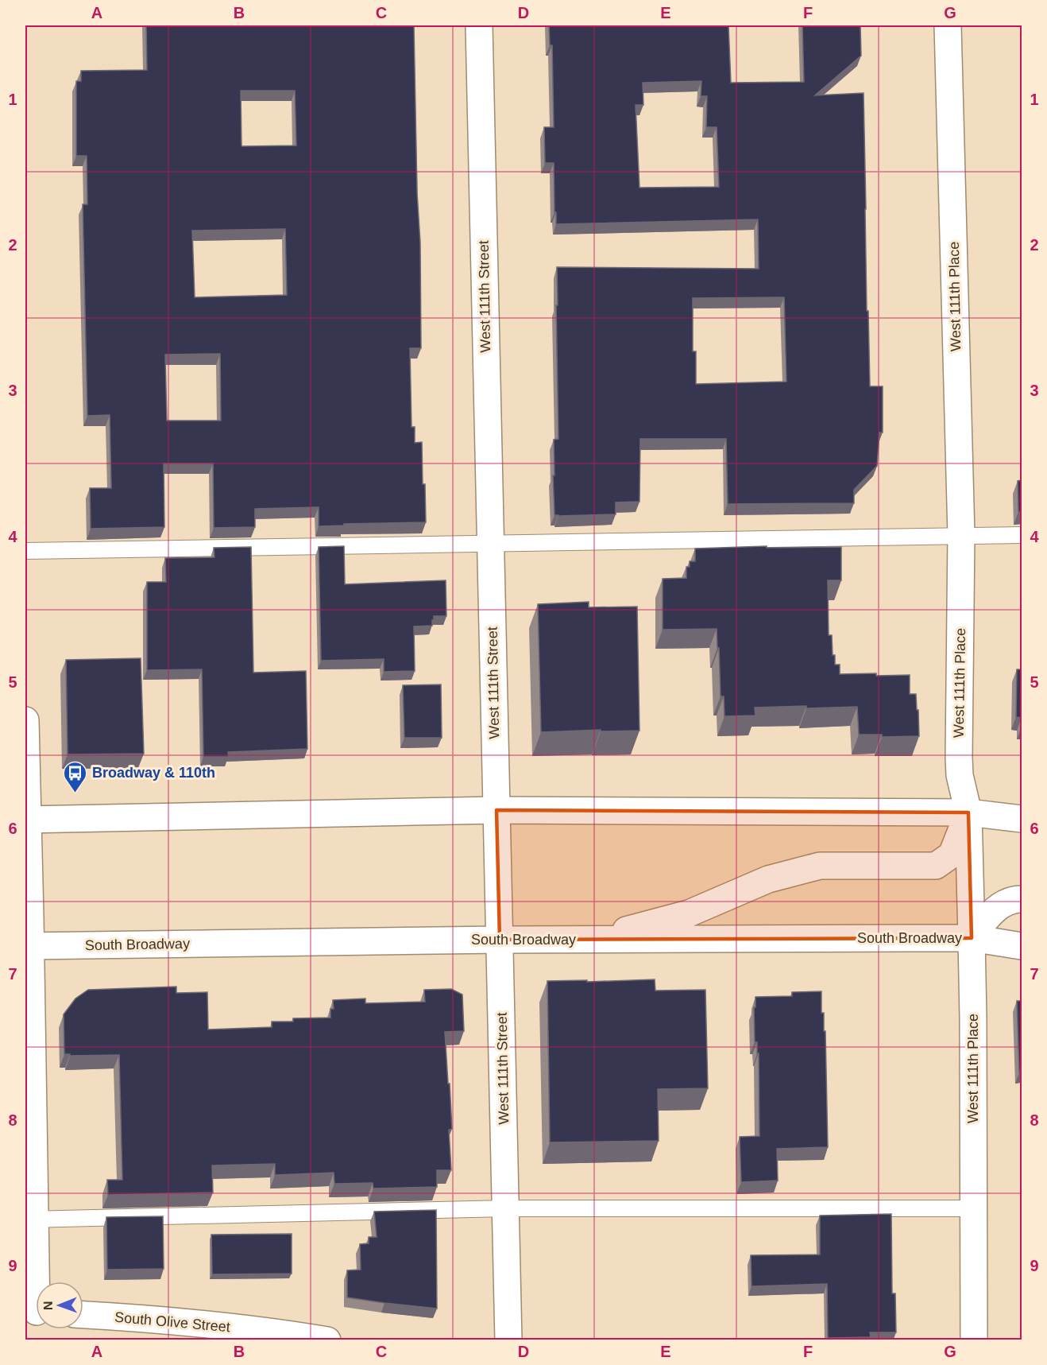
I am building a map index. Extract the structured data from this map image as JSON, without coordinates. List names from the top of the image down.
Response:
{
  "streets": {
    "street": [
      "West 111th Street",
      "West 111th Place",
      "South Broadway",
      "South Olive Street"
    ]
  },
  "crossings": [
    ["West 111th Street", "South Broadway"],
    ["West 111th Place", "South Broadway"]
  ],
  "places": {
    "bus stop": ["Broadway & 110th"]
  },
  "north": "left",
  "grid": {
    "columns": [
      "A",
      "B",
      "C",
      "D",
      "E",
      "F",
      "G"
    ],
    "rows": [
      "1",
      "2",
      "3",
      "4",
      "5",
      "6",
      "7",
      "8",
      "9"
    ]
  }
}
